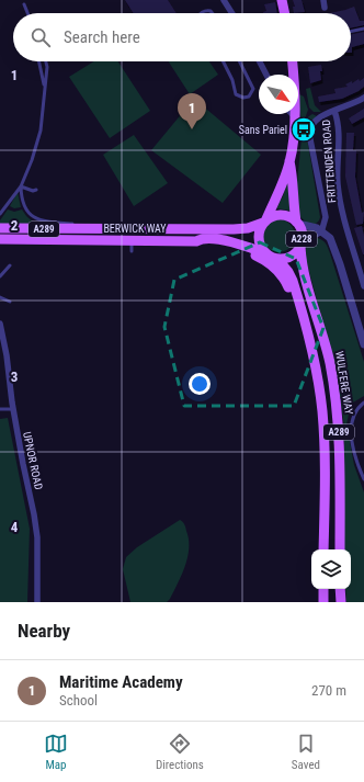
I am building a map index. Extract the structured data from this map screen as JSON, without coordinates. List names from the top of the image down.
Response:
{
  "streets": {
    "main road": [
      "BERWICK WAY",
      "A289",
      "A228",
      "WULFERE WAY"
    ],
    "street": ["FRITTENDEN ROAD", "UPNOR ROAD"]
  },
  "crossings": [
    ["BERWICK WAY", "A289"],
    ["BERWICK WAY", "A228"],
    ["BERWICK WAY", "WULFERE WAY"],
    ["A289", "A228"],
    ["A289", "WULFERE WAY"],
    ["A228", "WULFERE WAY"]
  ],
  "places": {
    "bus stop": ["Sans Pariel"]
  },
  "north": "bottom right",
  "page": {
    "search": "Search here",
    "pins": "1",
    "heading": "Nearby",
    "list": [
      {
        "mark": "1",
        "name": "Maritime Academy",
        "note": "School",
        "value": "270 m"
      }
    ],
    "nav": ["Map", "Directions", "Saved"]
  },
  "grid": {
    "rows": [
      "1",
      "2",
      "3",
      "4"
    ]
  }
}
